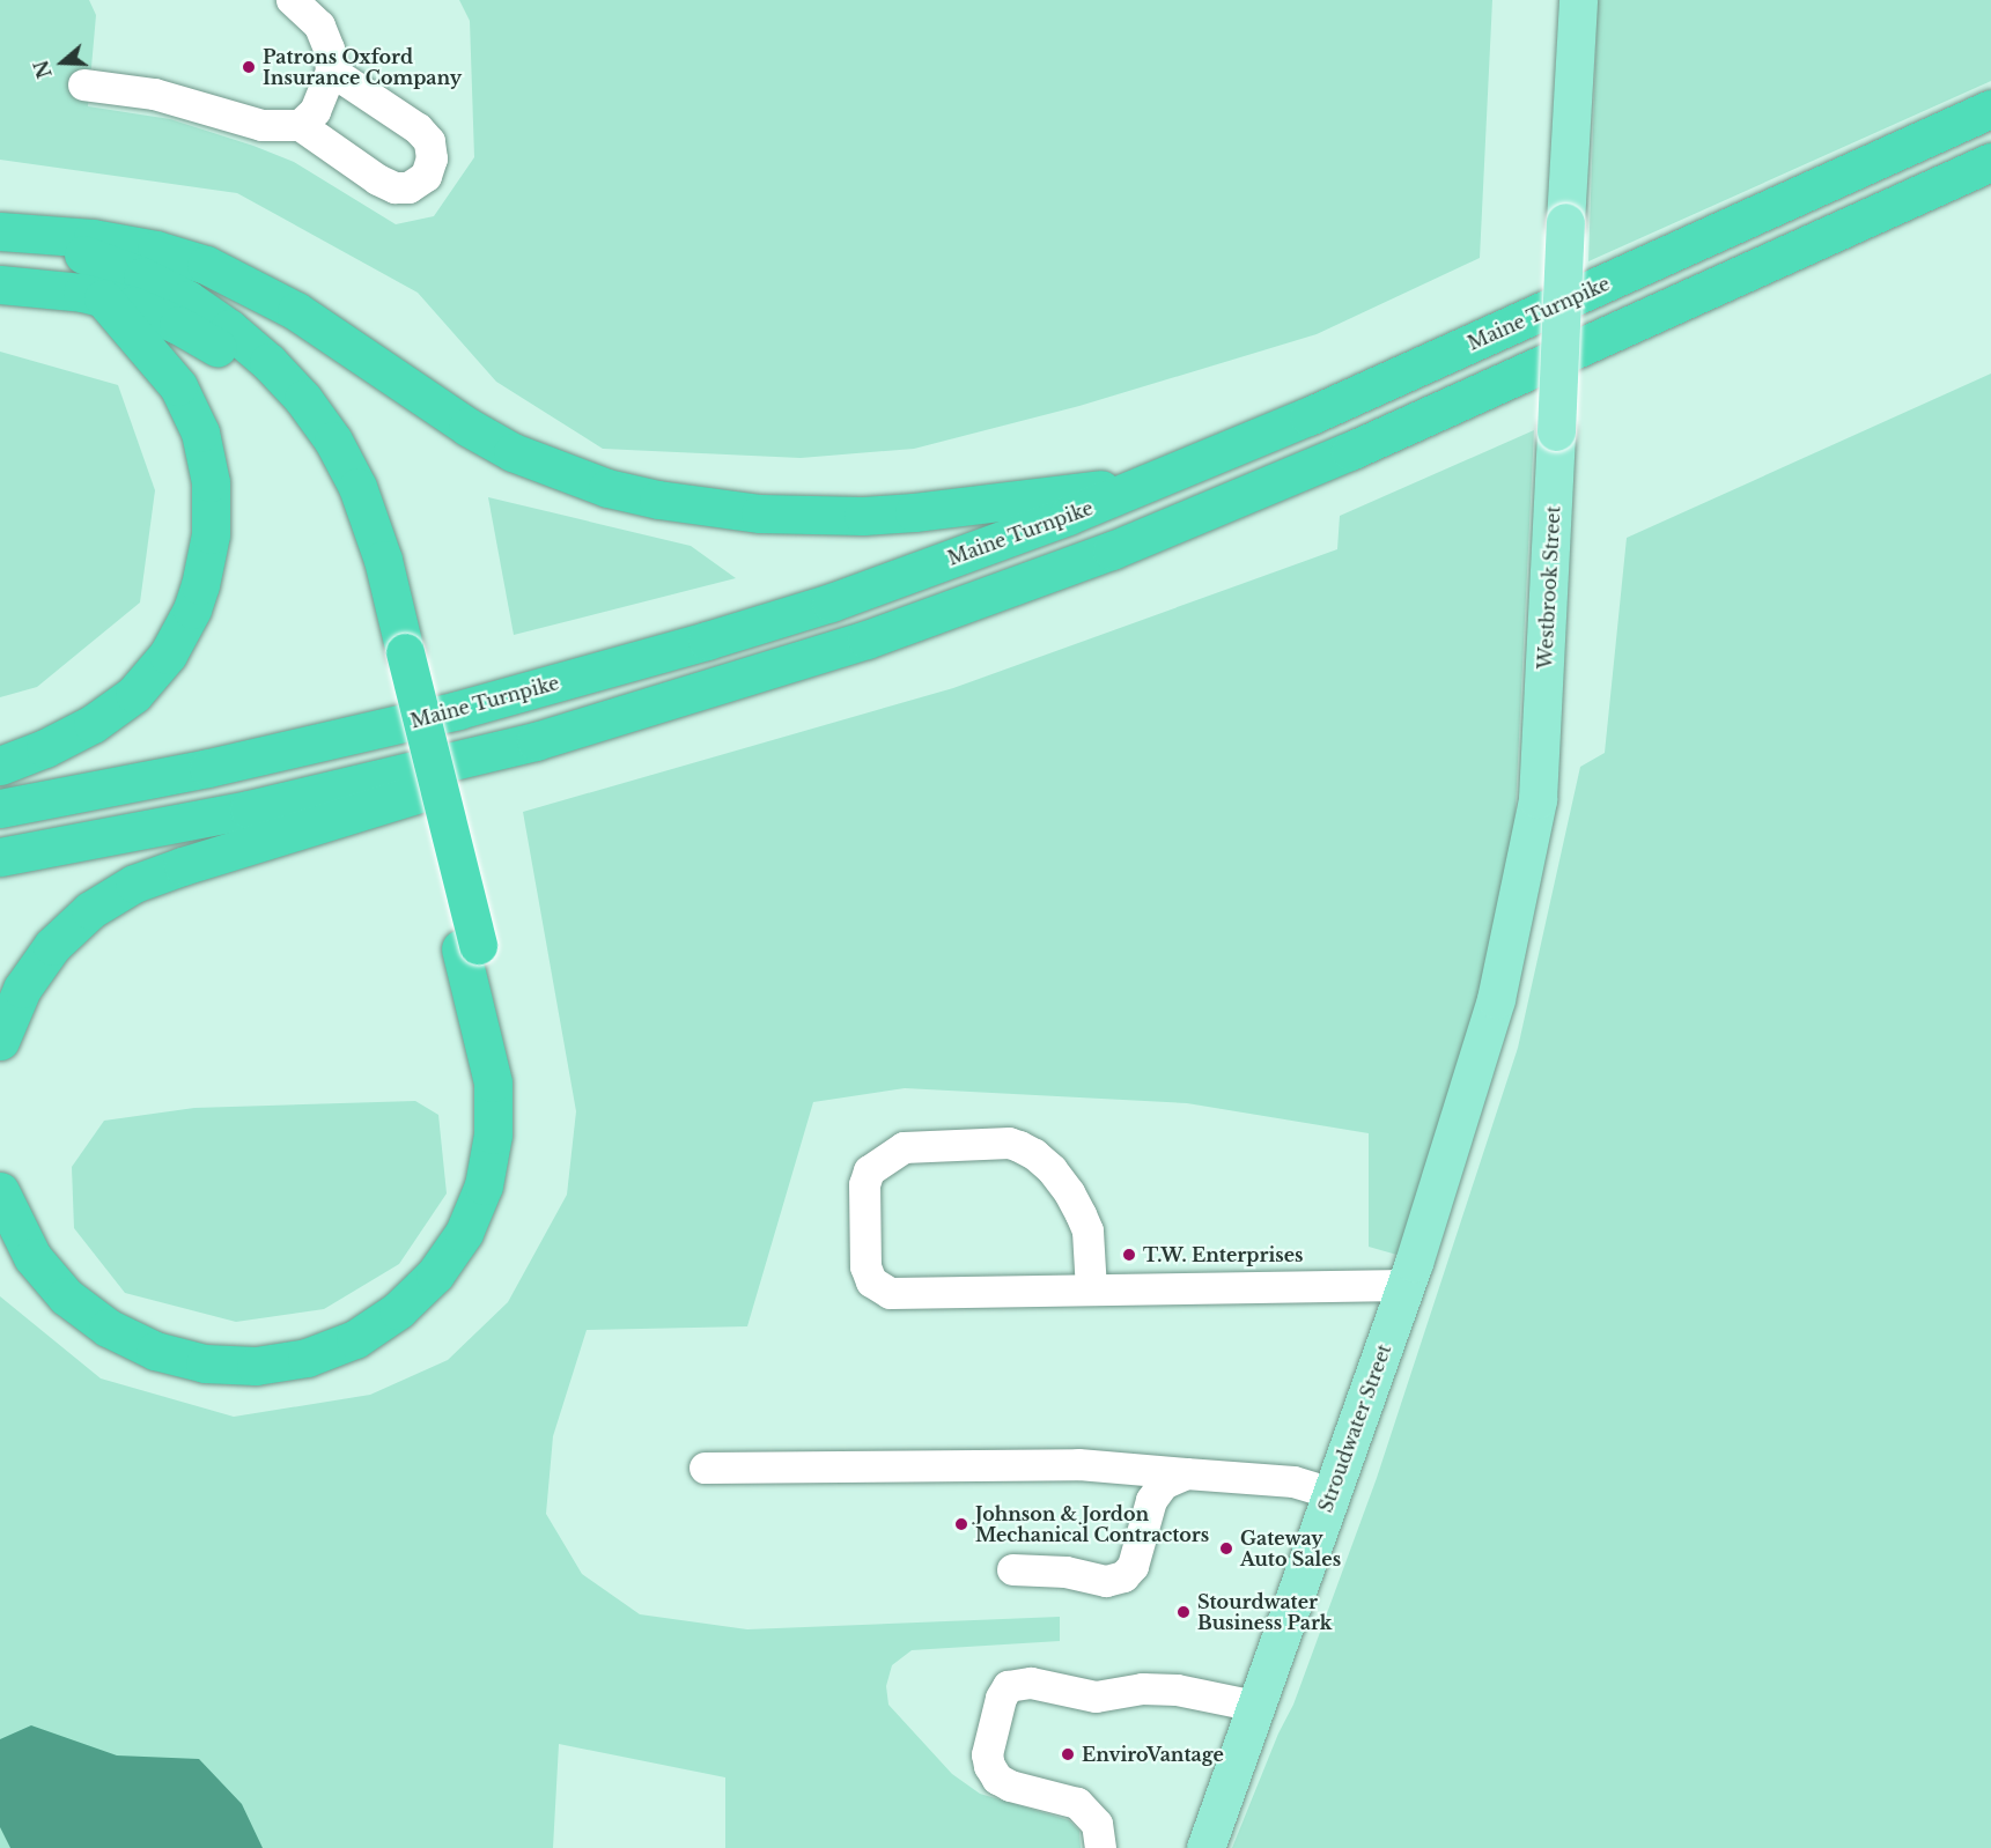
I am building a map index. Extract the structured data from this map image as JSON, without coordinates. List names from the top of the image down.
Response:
{
  "streets": {
    "highway": ["Maine Turnpike"],
    "main road": ["Westbrook Street", "Stroudwater Street"]
  },
  "crossings": [
    ["Westbrook Street", "Stroudwater Street"]
  ],
  "places": [
    "Patrons Oxford Insurance Company",
    "T.W. Enterprises",
    "Johnson & Jordon Mechanical Contractors",
    "Gateway Auto Sales",
    "Stourdwater Business Park",
    "EnviroVantage"
  ],
  "north": "left"
}
